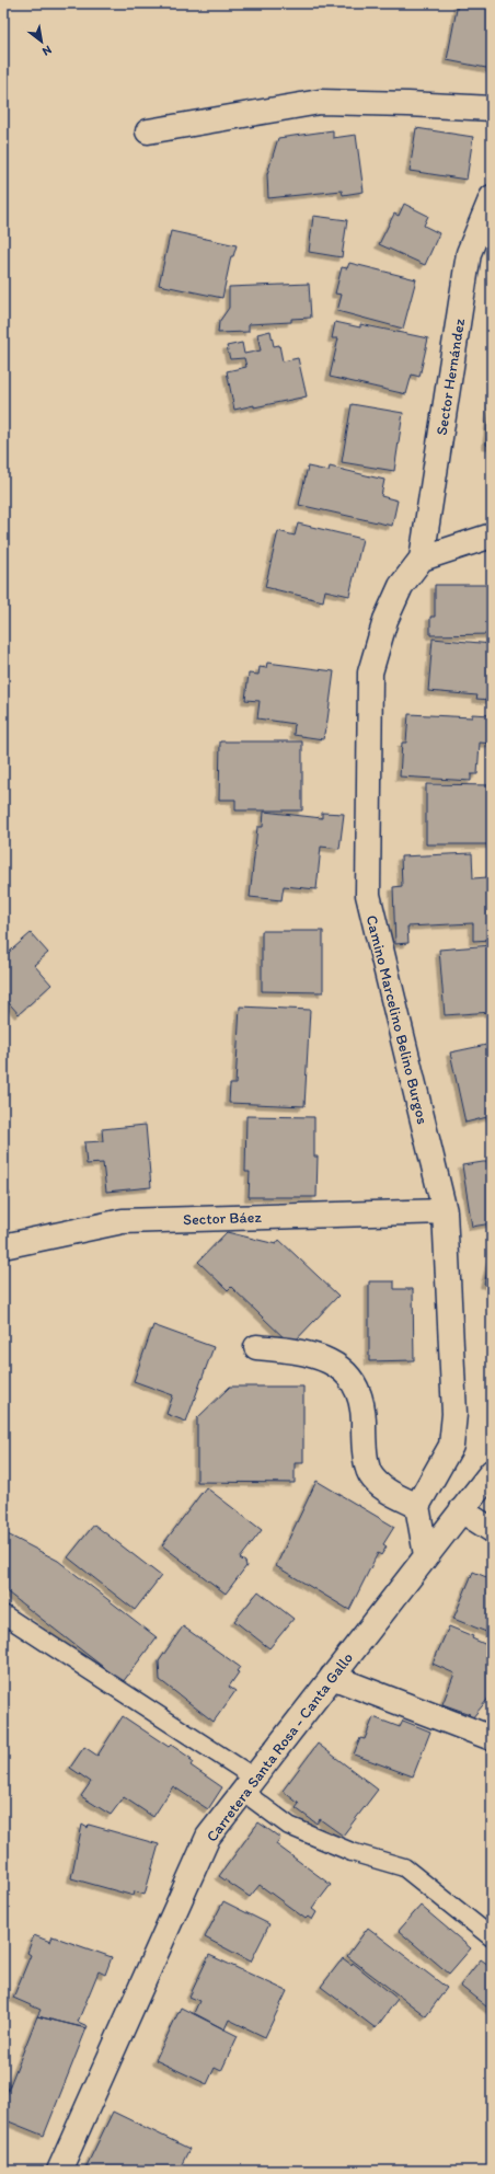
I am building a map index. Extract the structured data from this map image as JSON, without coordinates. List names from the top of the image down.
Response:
{
  "streets": {
    "street": [
      "Sector Hernández",
      "Camino Marcelino Belino Burgos",
      "Sector Báez",
      "Carretera Santa Rosa - Canta Gallo"
    ]
  },
  "crossings": [
    ["Sector Hernández", "Camino Marcelino Belino Burgos"],
    ["Camino Marcelino Belino Burgos", "Sector Báez"]
  ],
  "north": "bottom right"
}
